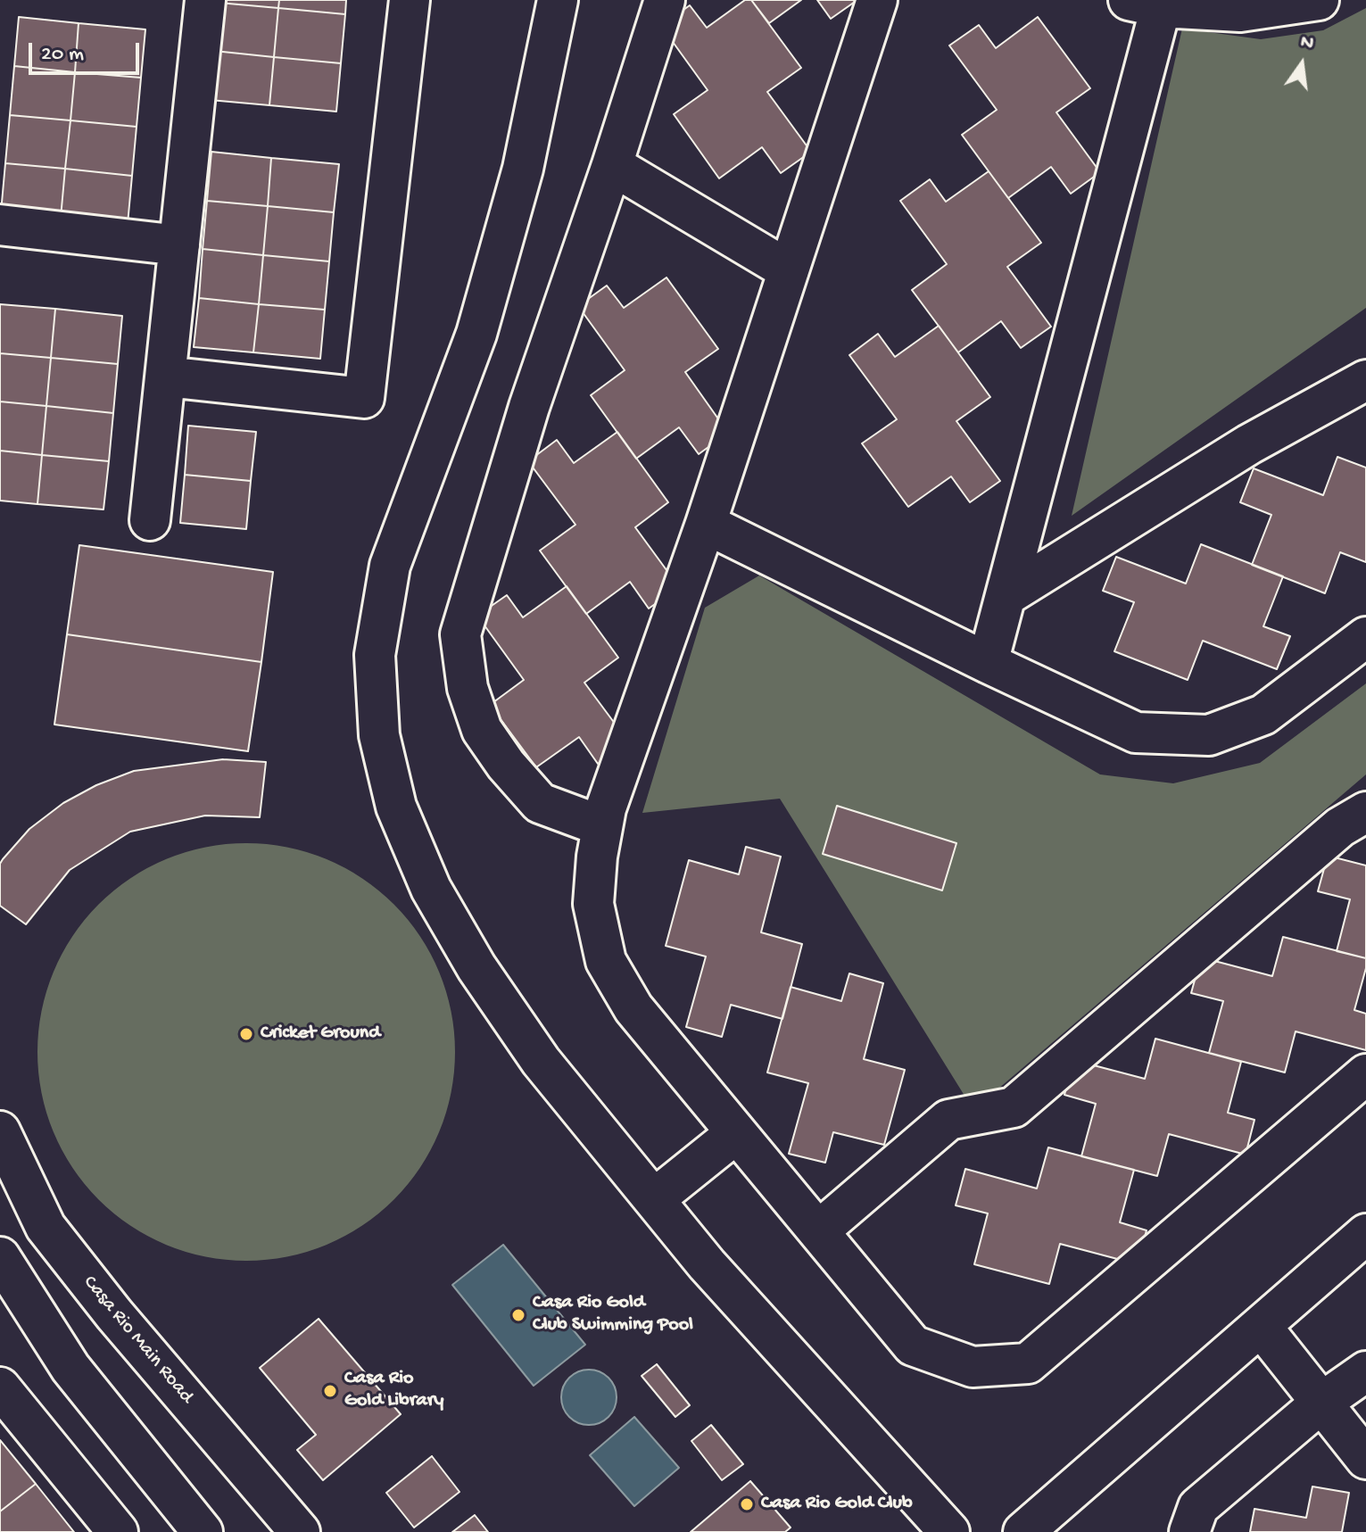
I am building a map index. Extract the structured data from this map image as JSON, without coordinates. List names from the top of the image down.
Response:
{
  "streets": {
    "street": ["Casa Rio Main Road"]
  },
  "places": [
    "Cricket Ground",
    "Casa Rio Gold Club Swimming Pool",
    "Casa Rio Gold Library",
    "Casa Rio Gold Club"
  ],
  "scale_bar": "20 m",
  "north": "top"
}
